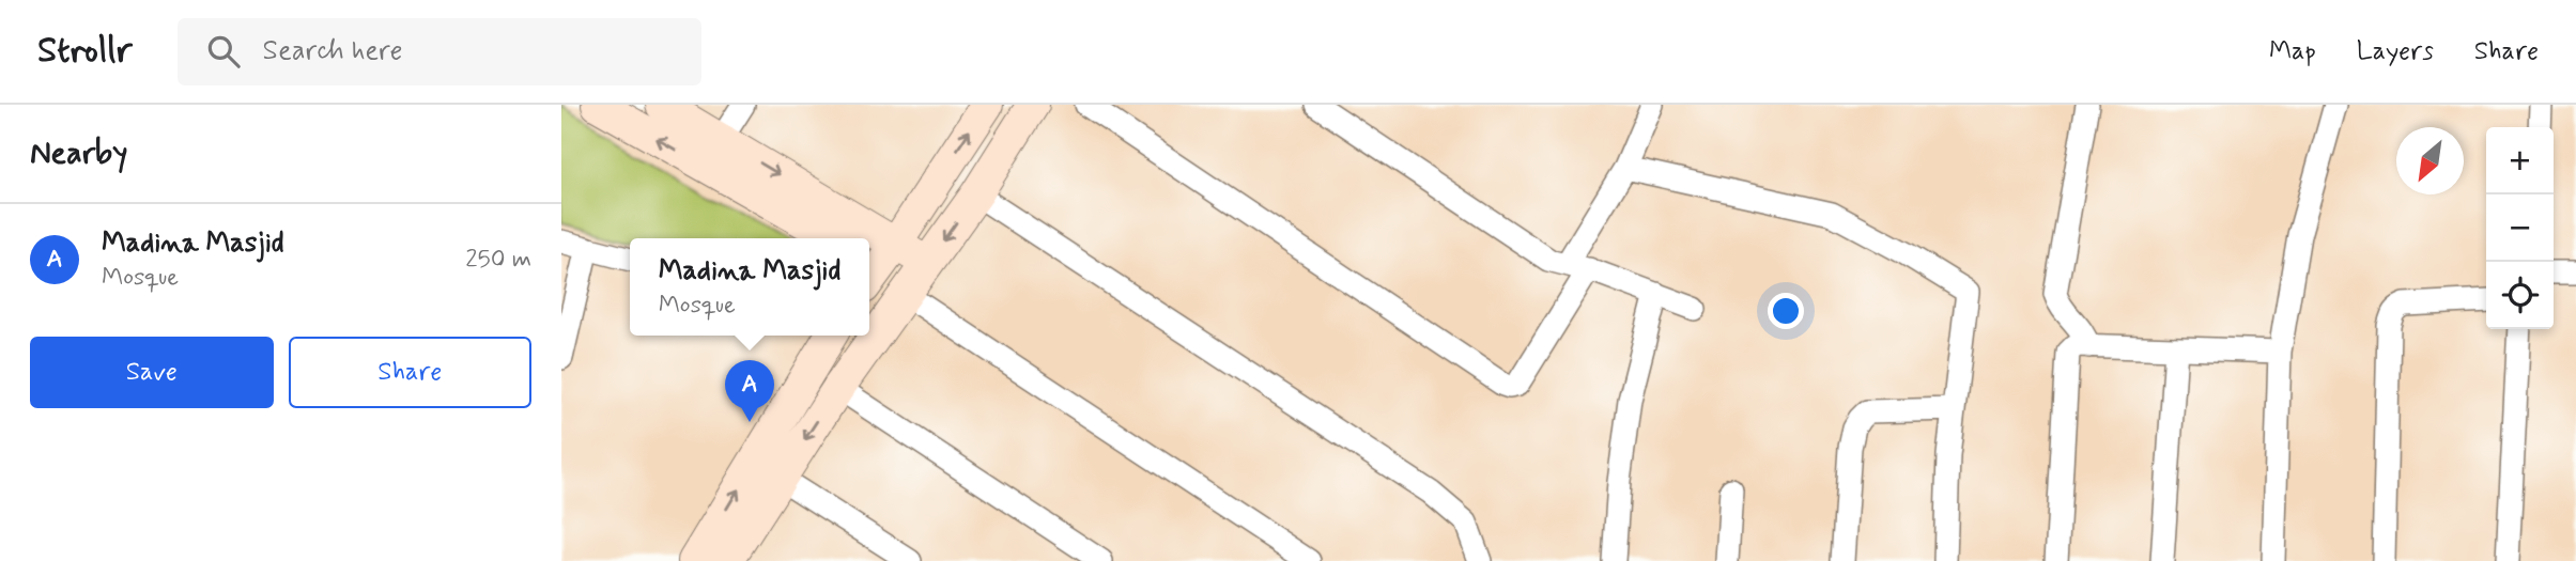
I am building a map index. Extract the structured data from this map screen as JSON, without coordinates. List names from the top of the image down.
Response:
{
  "north": "bottom left",
  "page": {
    "header": "Strollr",
    "search": "Search here",
    "nav": ["Map", "Layers", "Share"],
    "heading": "Nearby",
    "map_buttons": ["+", "−"],
    "list": [
      {
        "mark": "A",
        "name": "Madina Masjid",
        "note": "Mosque",
        "value": "250 m"
      }
    ],
    "popup": ["Madina Masjid", "Mosque"],
    "buttons": ["Save", "Share"],
    "pins": "A"
  }
}
